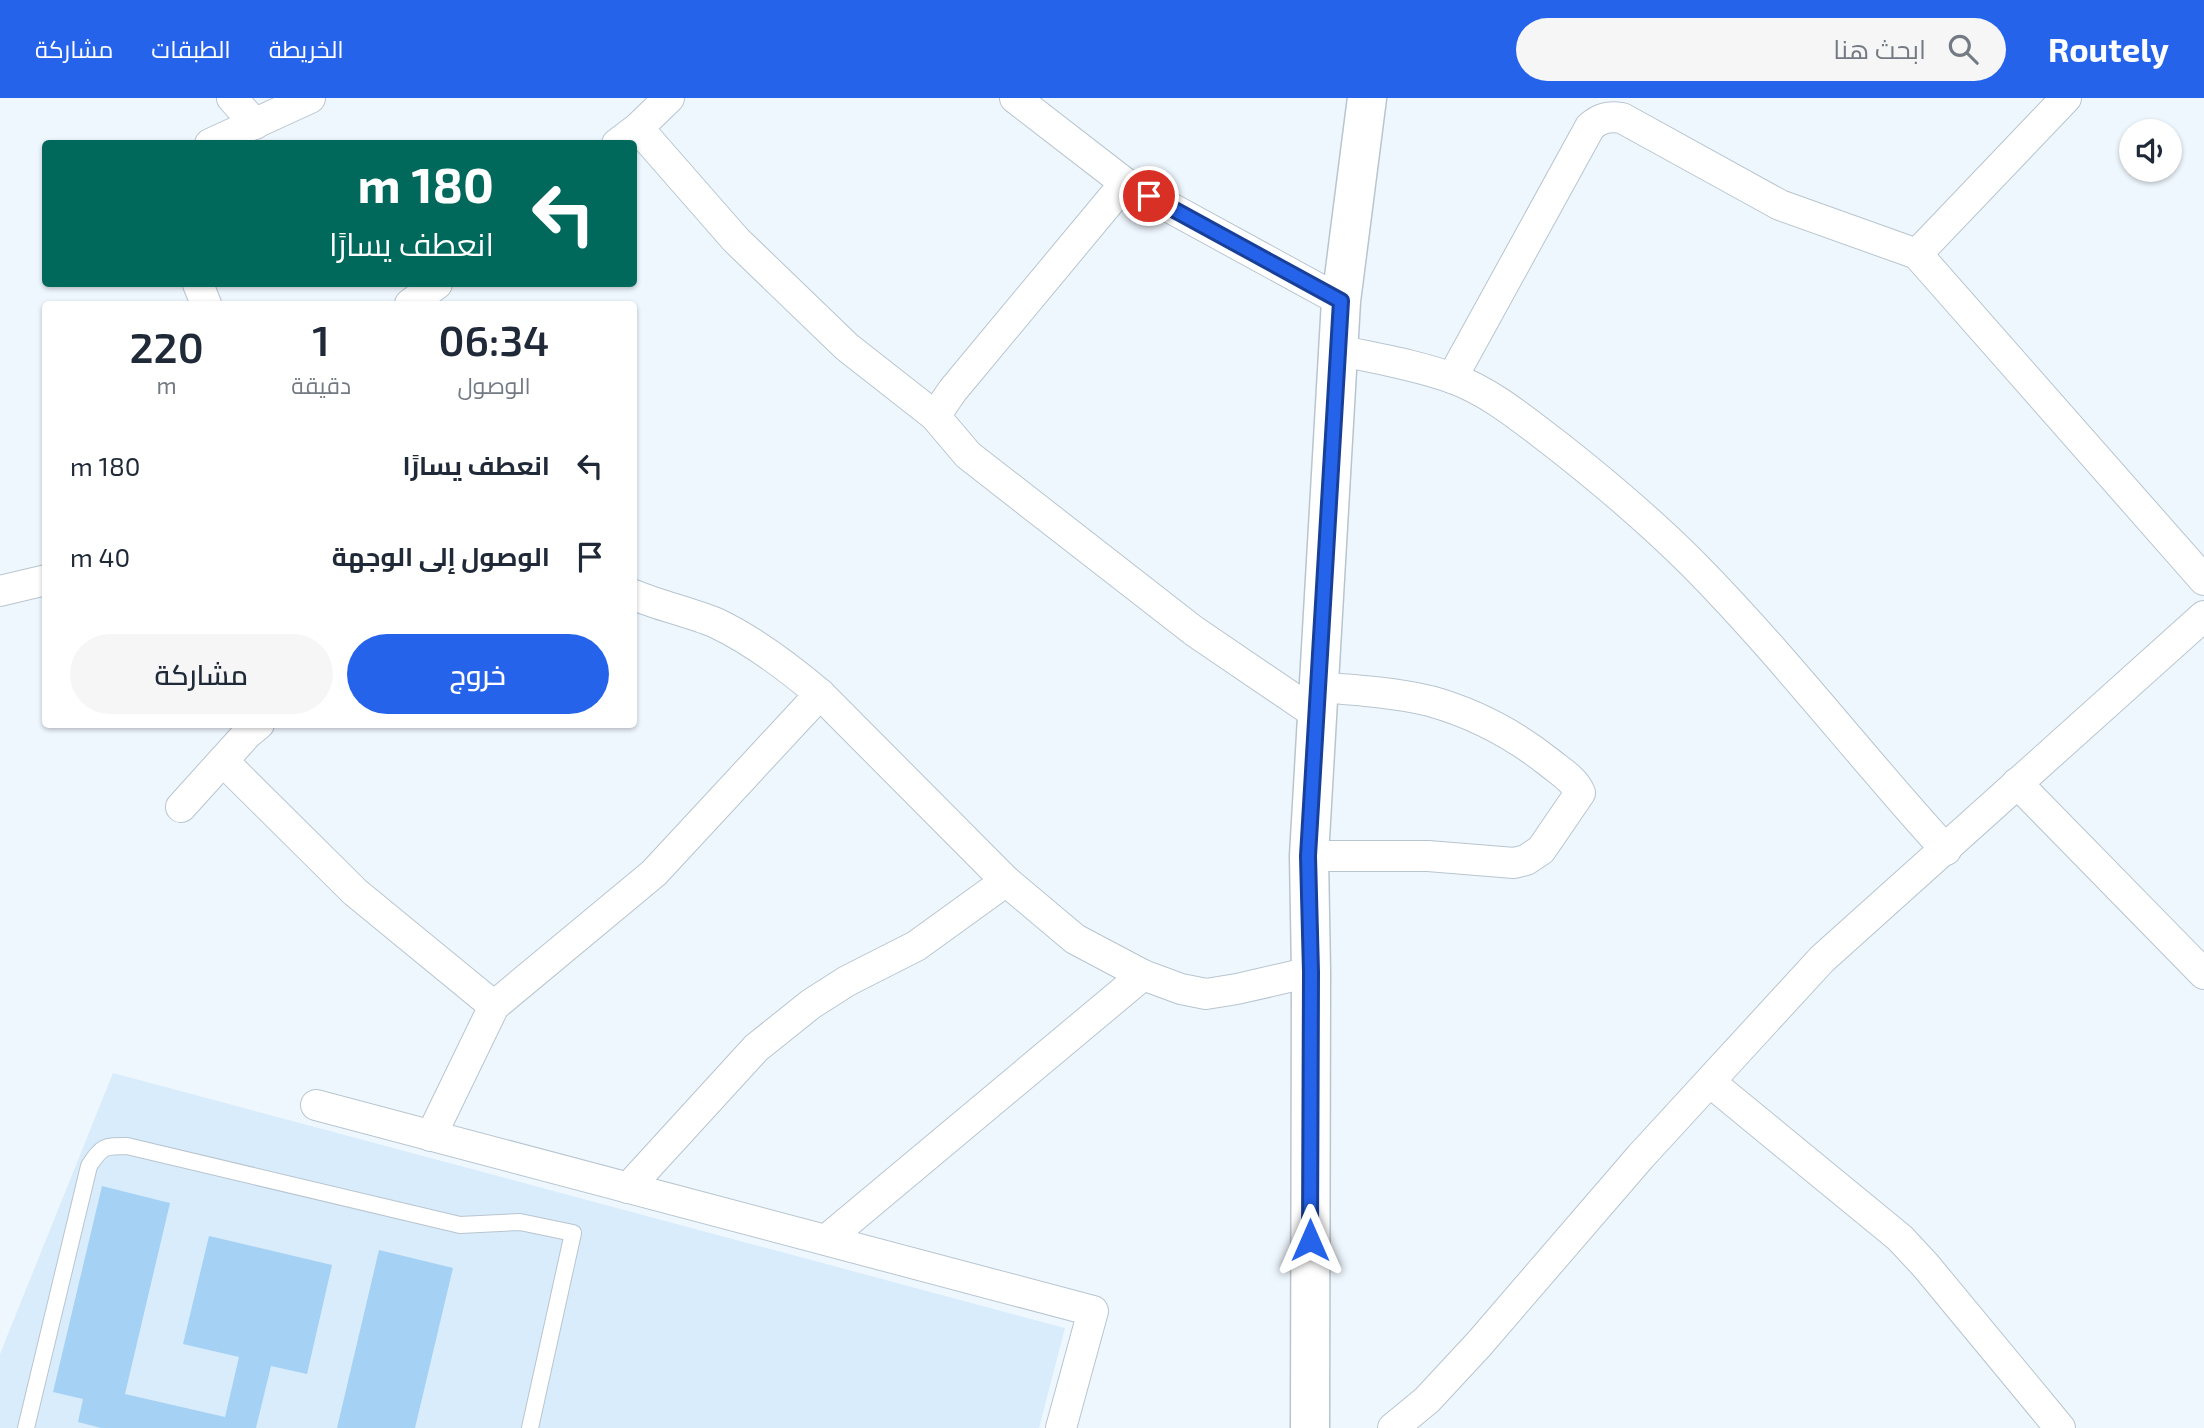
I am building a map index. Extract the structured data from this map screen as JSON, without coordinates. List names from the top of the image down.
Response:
{
  "page": {
    "header": "Routely",
    "search": "ابحث هنا",
    "nav": ["الخريطة", "الطبقات", "مشاركة"],
    "turn": ["180 m", "انعطف يسارًا"],
    "eta": [
      "06:34",
      "الوصول",
      "1",
      "دقيقة",
      "220",
      "m"
    ],
    "list": [
      {
        "name": "انعطف يسارًا",
        "value": "180 m"
      },
      {
        "name": "الوصول إلى الوجهة",
        "value": "40 m"
      }
    ],
    "buttons": ["خروج", "مشاركة"]
  }
}
